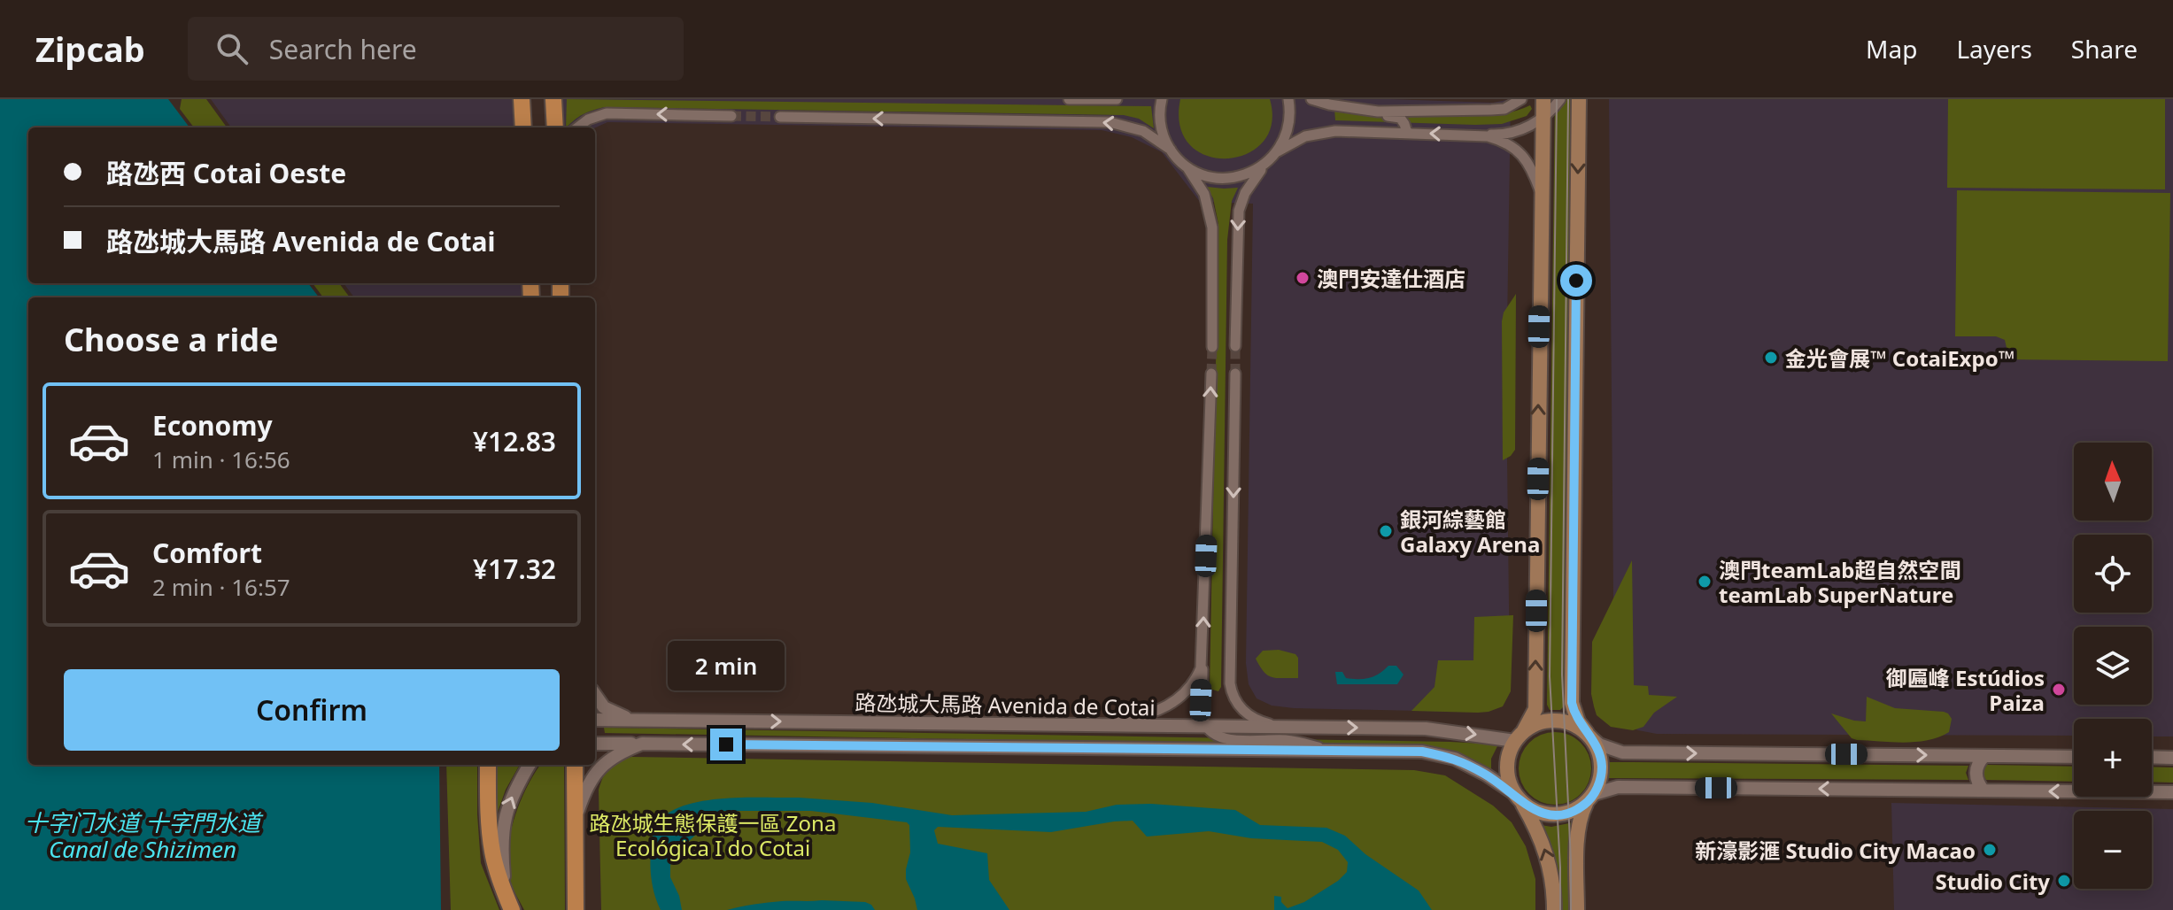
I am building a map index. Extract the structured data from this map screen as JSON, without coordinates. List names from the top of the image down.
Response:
{
  "streets": {
    "street": ["路氹城大馬路 Avenida de Cotai"]
  },
  "water": ["十字门水道 十字門水道 Canal de Shizimen"],
  "parks": ["路氹城生態保護一區 Zona Ecológica I do Cotai"],
  "places": [
    "澳門安達仕酒店",
    "金光會展™ CotaiExpo™",
    "銀河綜藝館 Galaxy Arena",
    "澳門teamLab超自然空間 teamLab SuperNature",
    "御匾峰 Estúdios Paiza",
    "新濠影滙 Studio City Macao",
    "Studio City"
  ],
  "north": "top",
  "page": {
    "header": "Zipcab",
    "search": "Search here",
    "nav": ["Map", "Layers", "Share"],
    "banner": ["路氹西 Cotai Oeste", "路氹城大馬路 Avenida de Cotai"],
    "heading": "Choose a ride",
    "list": [
      {
        "name": "Economy",
        "note": "1 min · 16:56",
        "value": "¥12.83"
      },
      {
        "name": "Comfort",
        "note": "2 min · 16:57",
        "value": "¥17.32"
      }
    ],
    "map_buttons": ["+", "−"],
    "bubble": "2 min",
    "buttons": "Confirm"
  }
}
